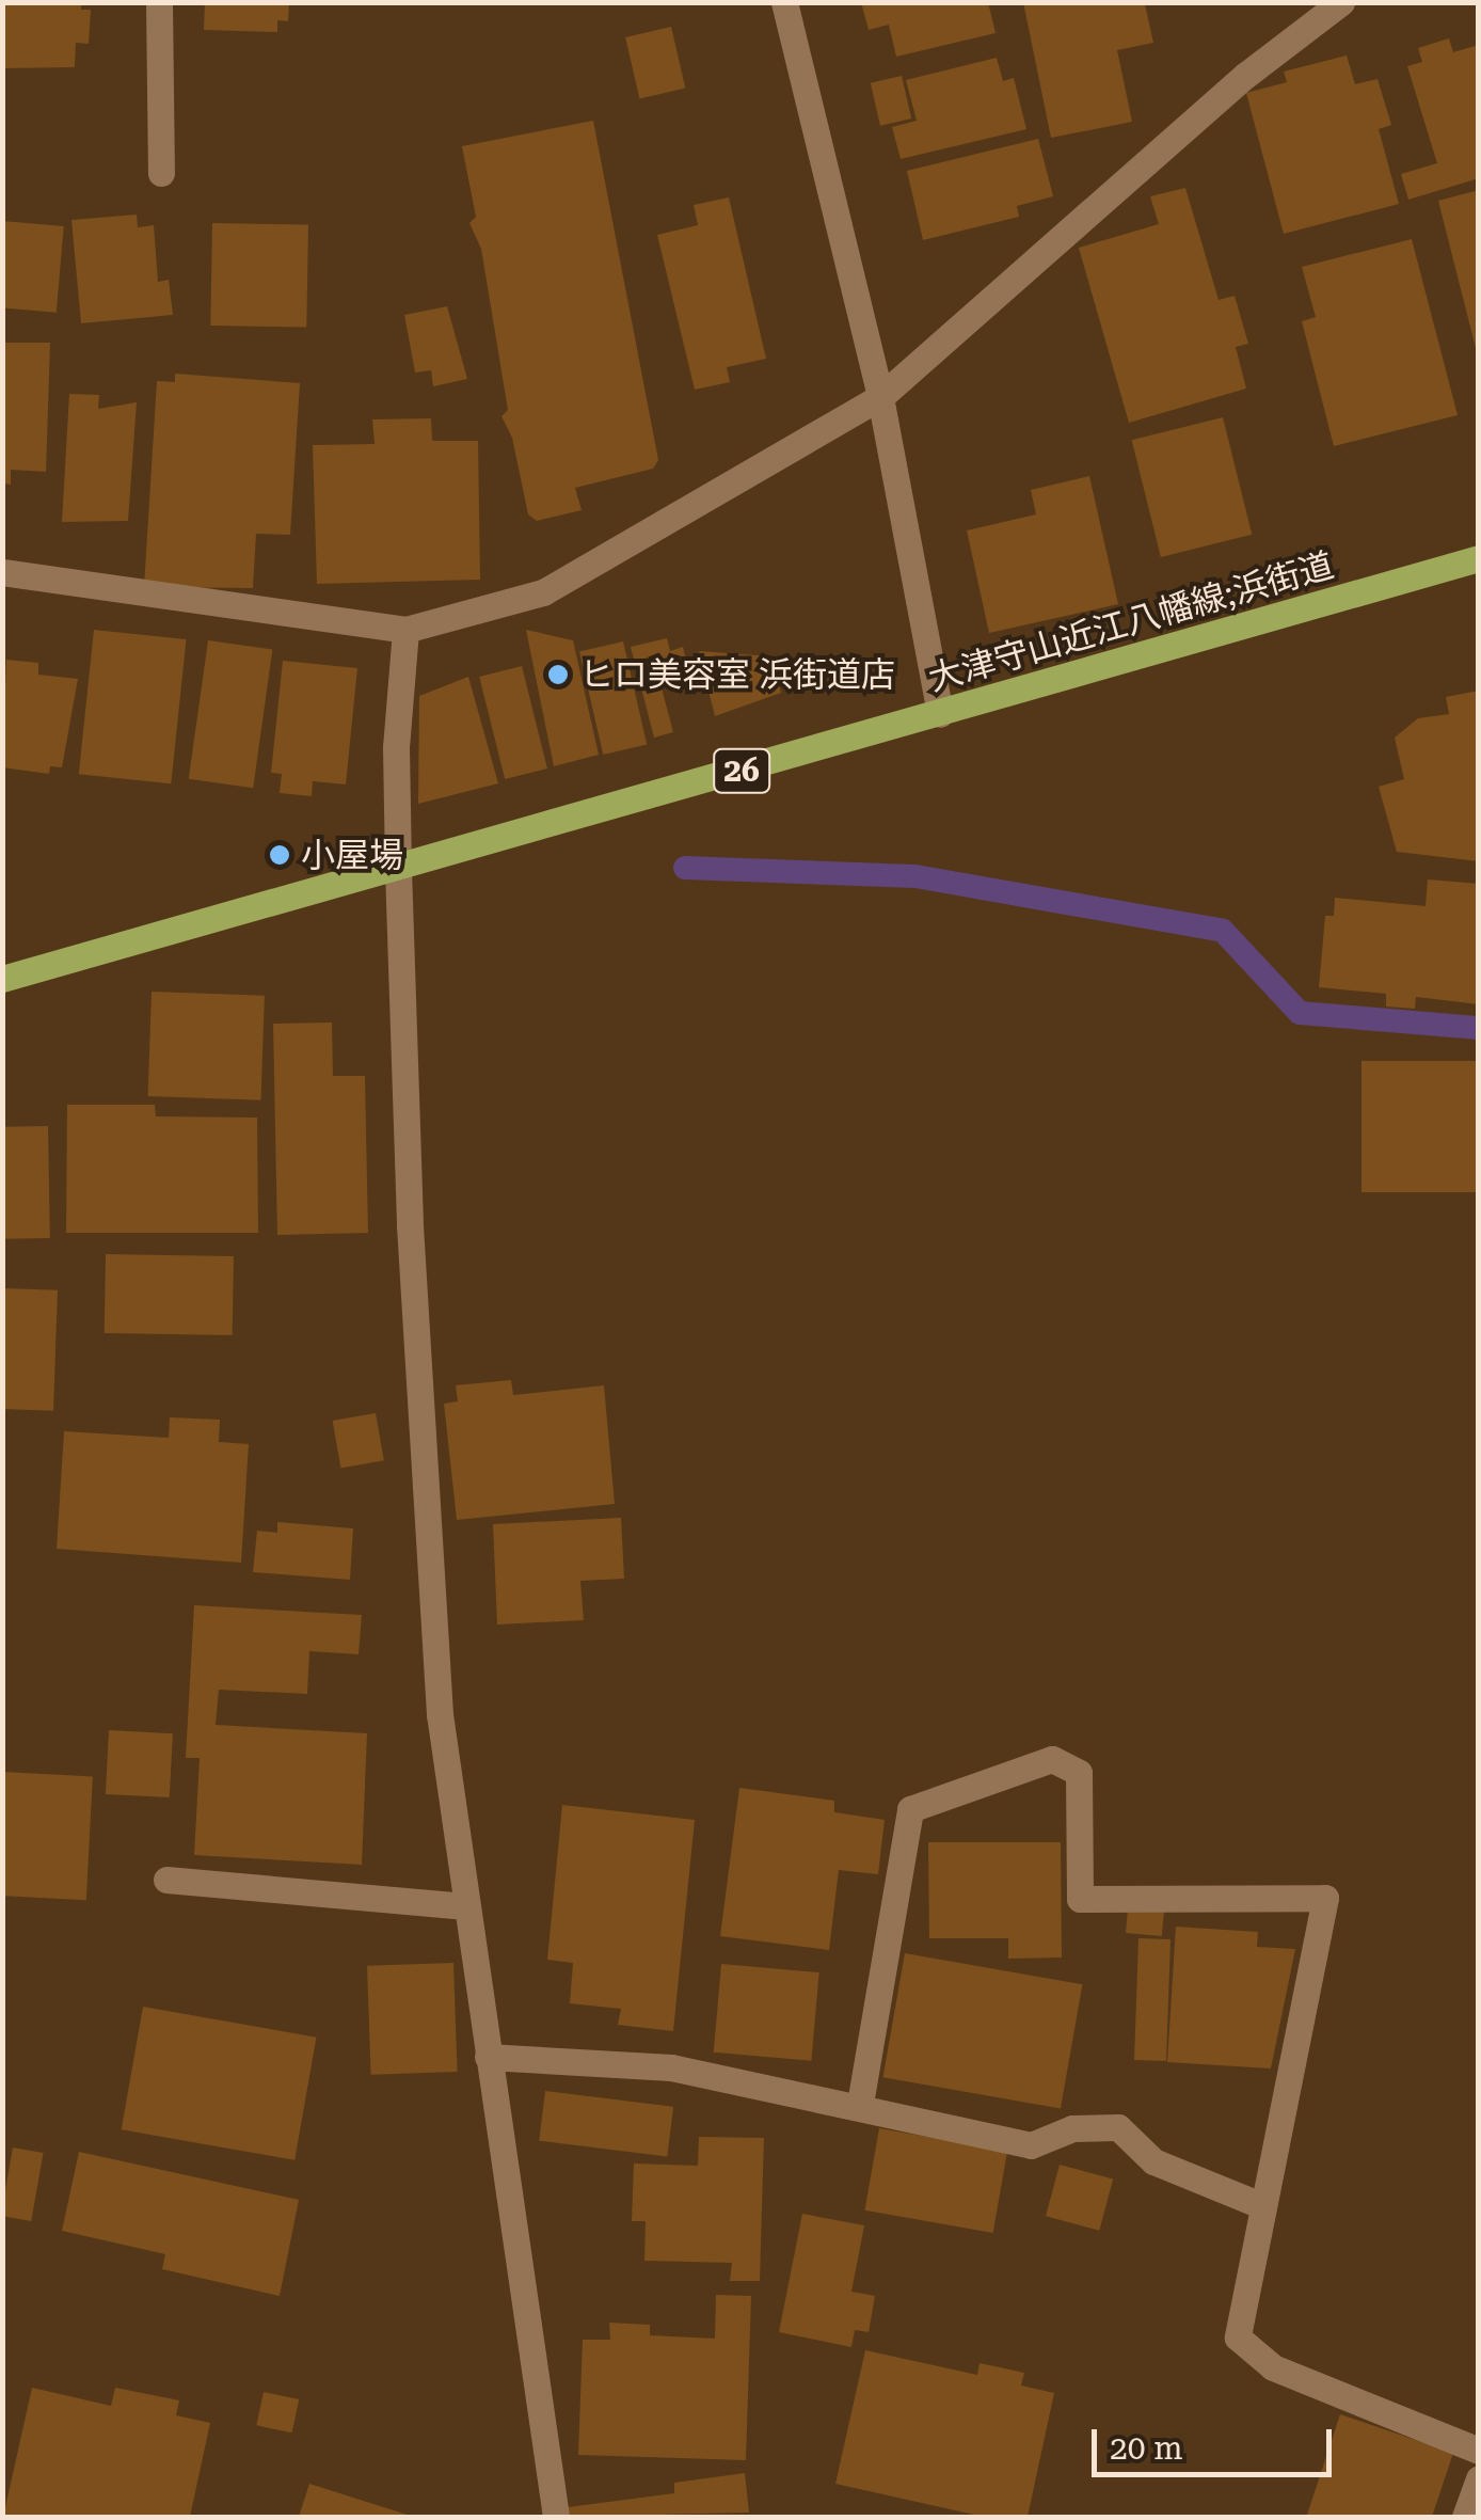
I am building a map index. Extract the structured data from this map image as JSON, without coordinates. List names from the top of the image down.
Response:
{
  "streets": {
    "main road": ["大津守山近江八幡線;浜街道", "26"]
  },
  "places": ["ヒロ美容室 浜街道店", "小屋場"],
  "scale_bar": "20 m"
}
